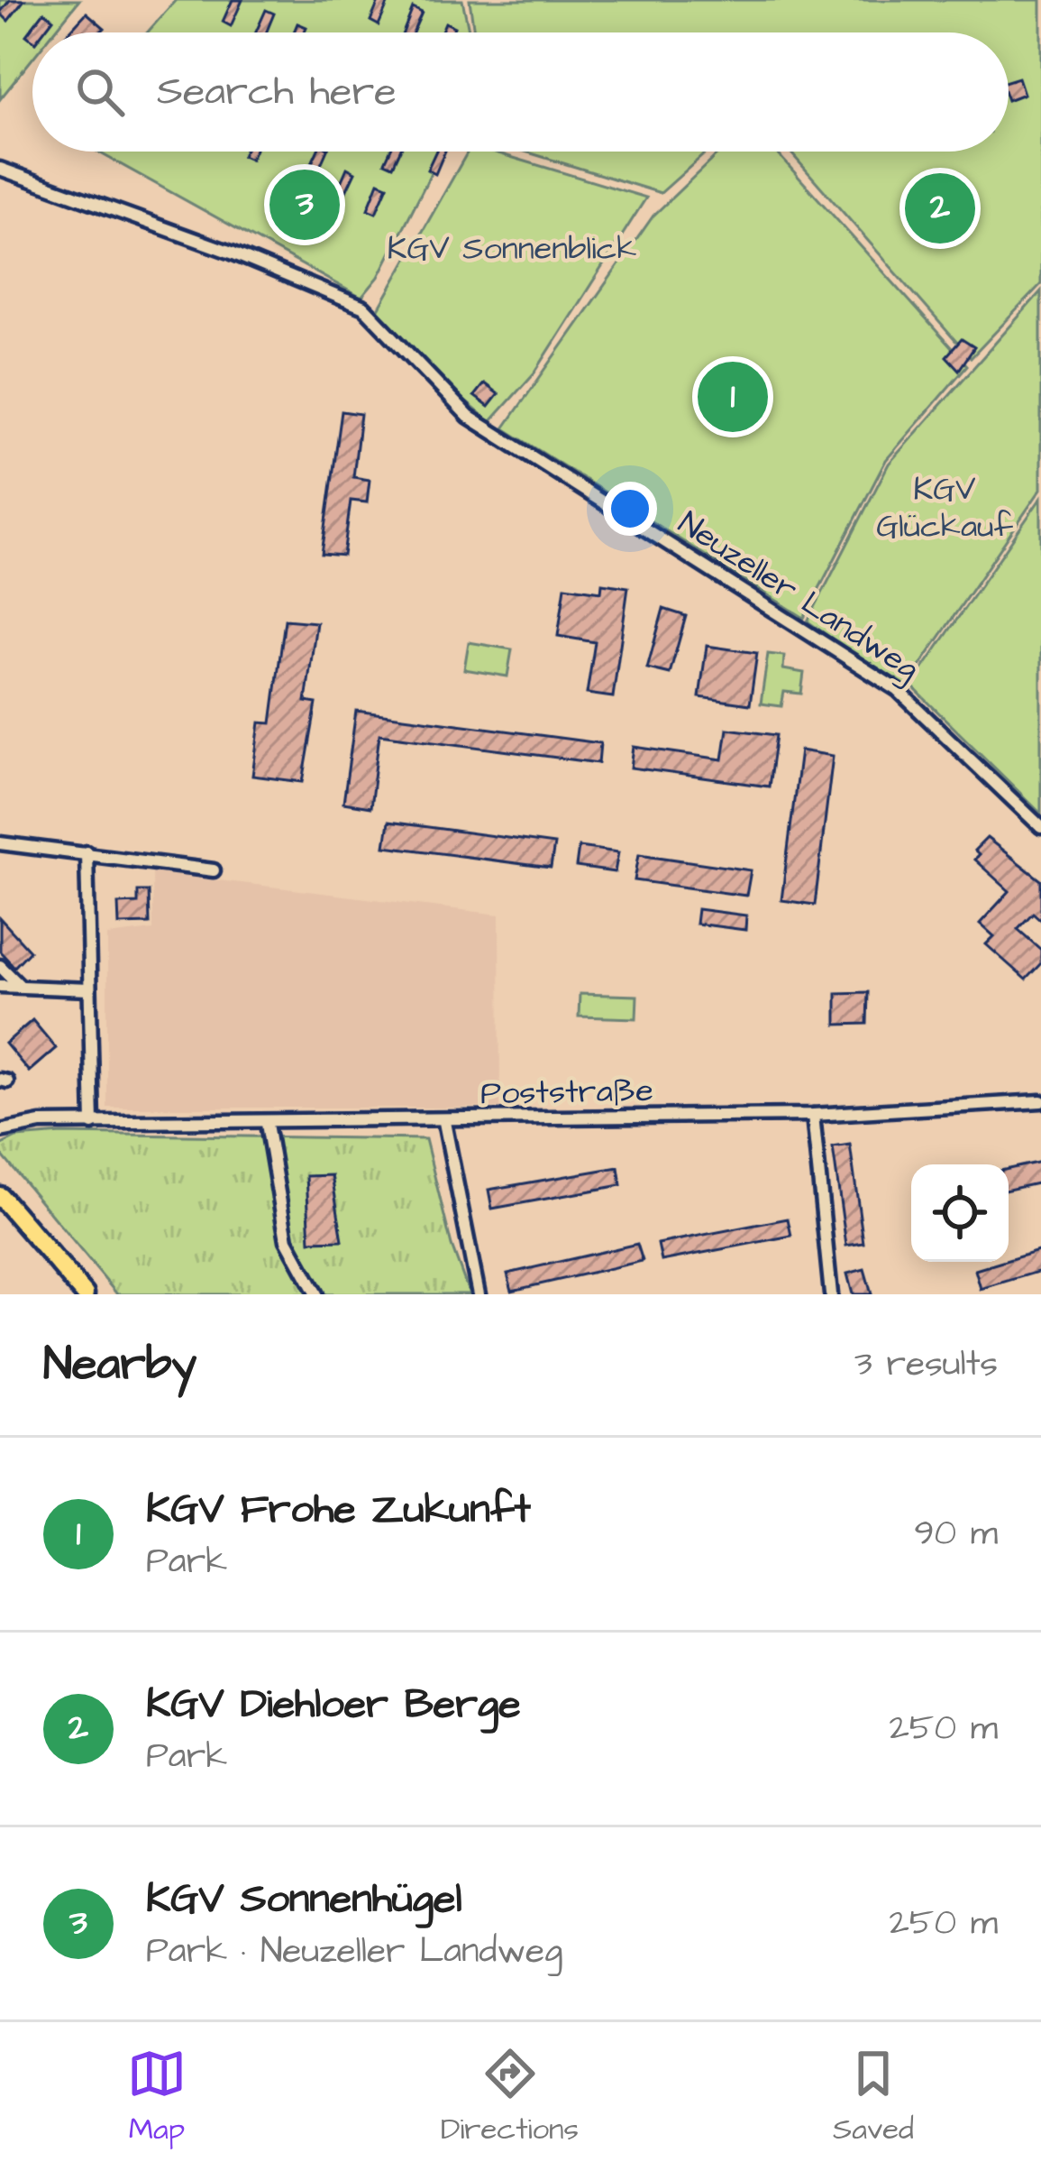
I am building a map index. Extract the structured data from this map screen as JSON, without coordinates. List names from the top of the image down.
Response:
{
  "streets": {
    "street": ["Neuzeller Landweg", "Poststraße"]
  },
  "parks": ["KGV Sonnenblick", "KGV Glückauf"],
  "page": {
    "search": "Search here",
    "pins": ["3", "2", "1"],
    "heading": ["Nearby", "3 results"],
    "list": [
      {
        "mark": "1",
        "name": "KGV Frohe Zukunft",
        "note": "Park",
        "value": "90 m"
      },
      {
        "mark": "2",
        "name": "KGV Diehloer Berge",
        "note": "Park",
        "value": "250 m"
      },
      {
        "mark": "3",
        "name": "KGV Sonnenhügel",
        "note": "Park · Neuzeller Landweg",
        "value": "250 m"
      }
    ],
    "nav": ["Map", "Directions", "Saved"]
  }
}
